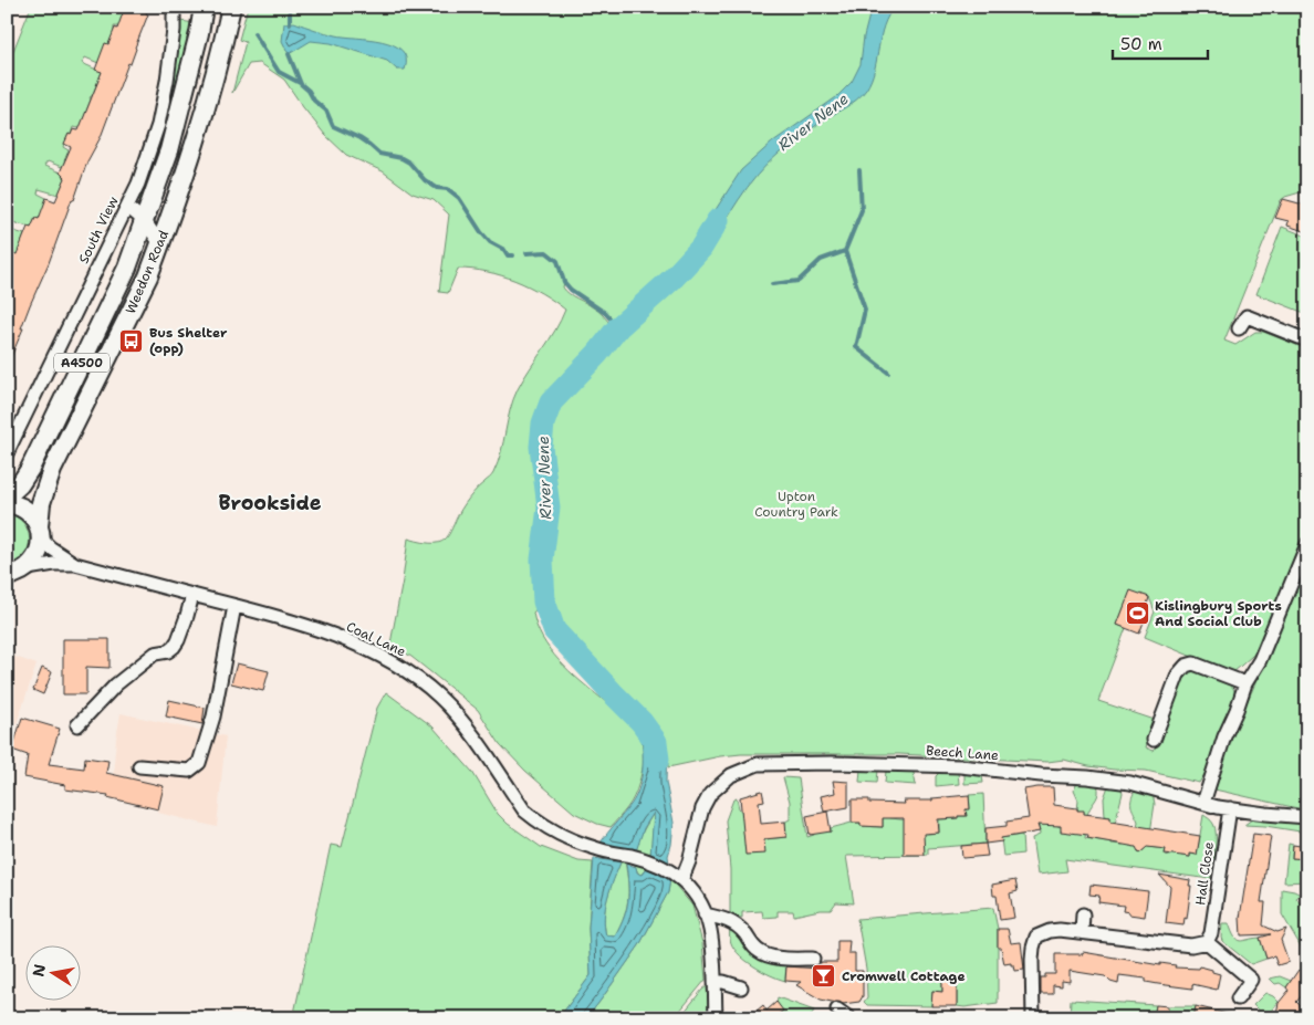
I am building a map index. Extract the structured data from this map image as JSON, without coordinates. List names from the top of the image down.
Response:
{
  "streets": {
    "highway": ["Weedon Road", "A4500"],
    "street": [
      "South View",
      "Coal Lane",
      "Beech Lane",
      "Hall Close"
    ]
  },
  "crossings": [
    ["Weedon Road", "Coal Lane"],
    ["Coal Lane", "Beech Lane"],
    ["Beech Lane", "Hall Close"]
  ],
  "districts": ["Brookside"],
  "water": ["River Nene"],
  "parks": ["Upton Country Park"],
  "places": {
    "bus stop": ["Bus Shelter (opp)"],
    "sports": ["Kislingbury Sports And Social Club"],
    "bar": ["Cromwell Cottage"]
  },
  "scale_bar": "50 m",
  "north": "left"
}
